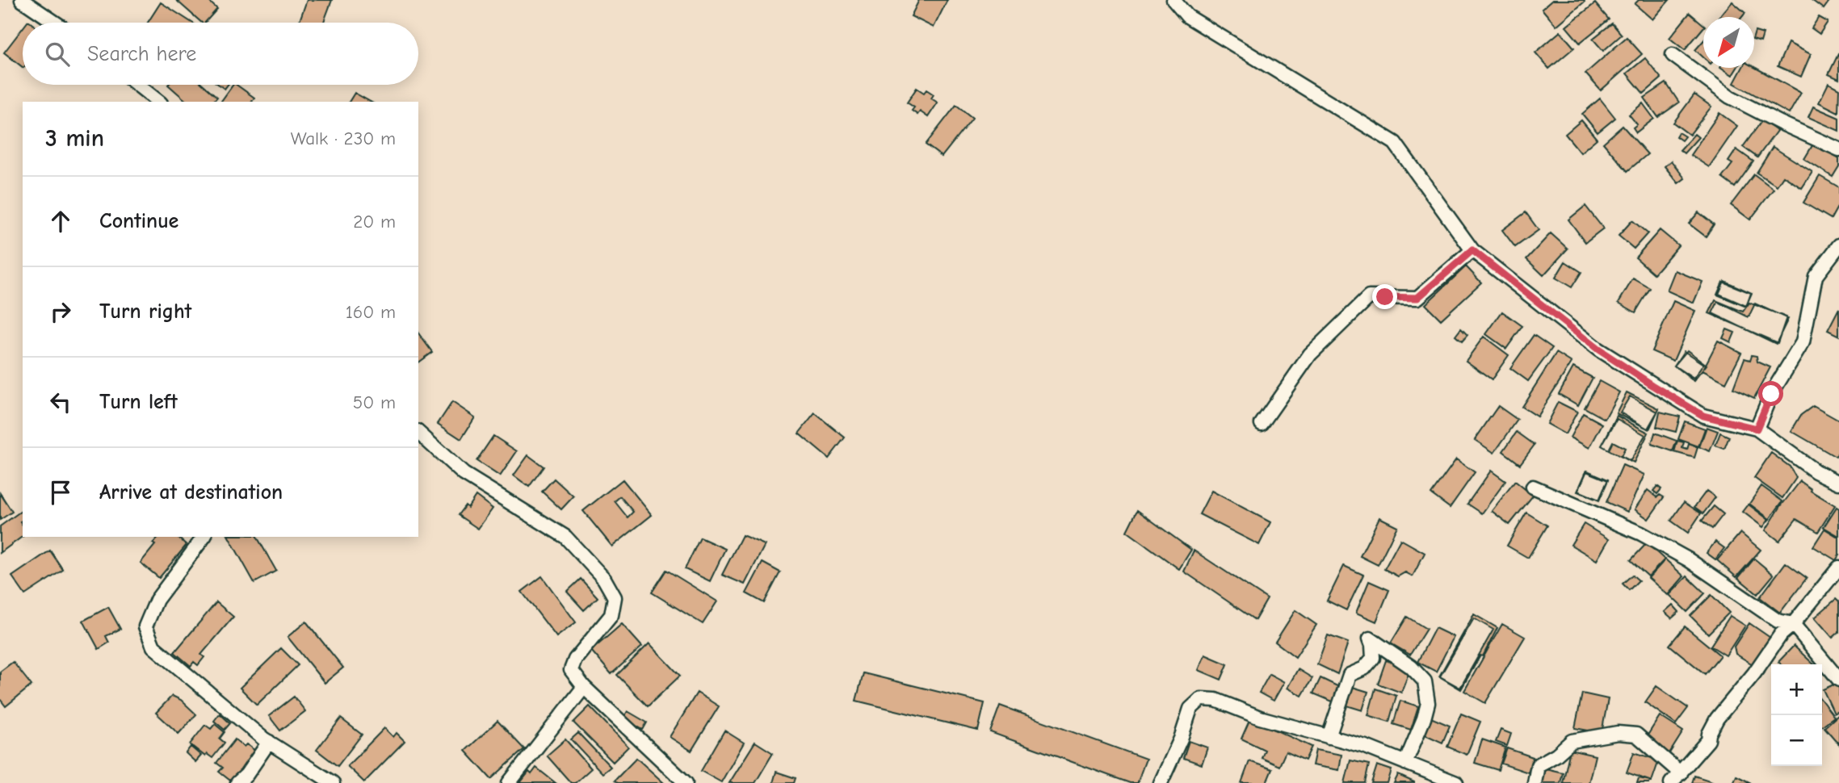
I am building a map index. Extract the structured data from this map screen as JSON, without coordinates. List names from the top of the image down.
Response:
{
  "north": "bottom left",
  "page": {
    "search": "Search here",
    "heading": ["3 min", "Walk · 230 m"],
    "list": [
      ["Continue", "20 m"],
      ["Turn right", "160 m"],
      ["Turn left", "50 m"],
      "Arrive at destination"
    ],
    "map_buttons": ["+", "−"]
  }
}
